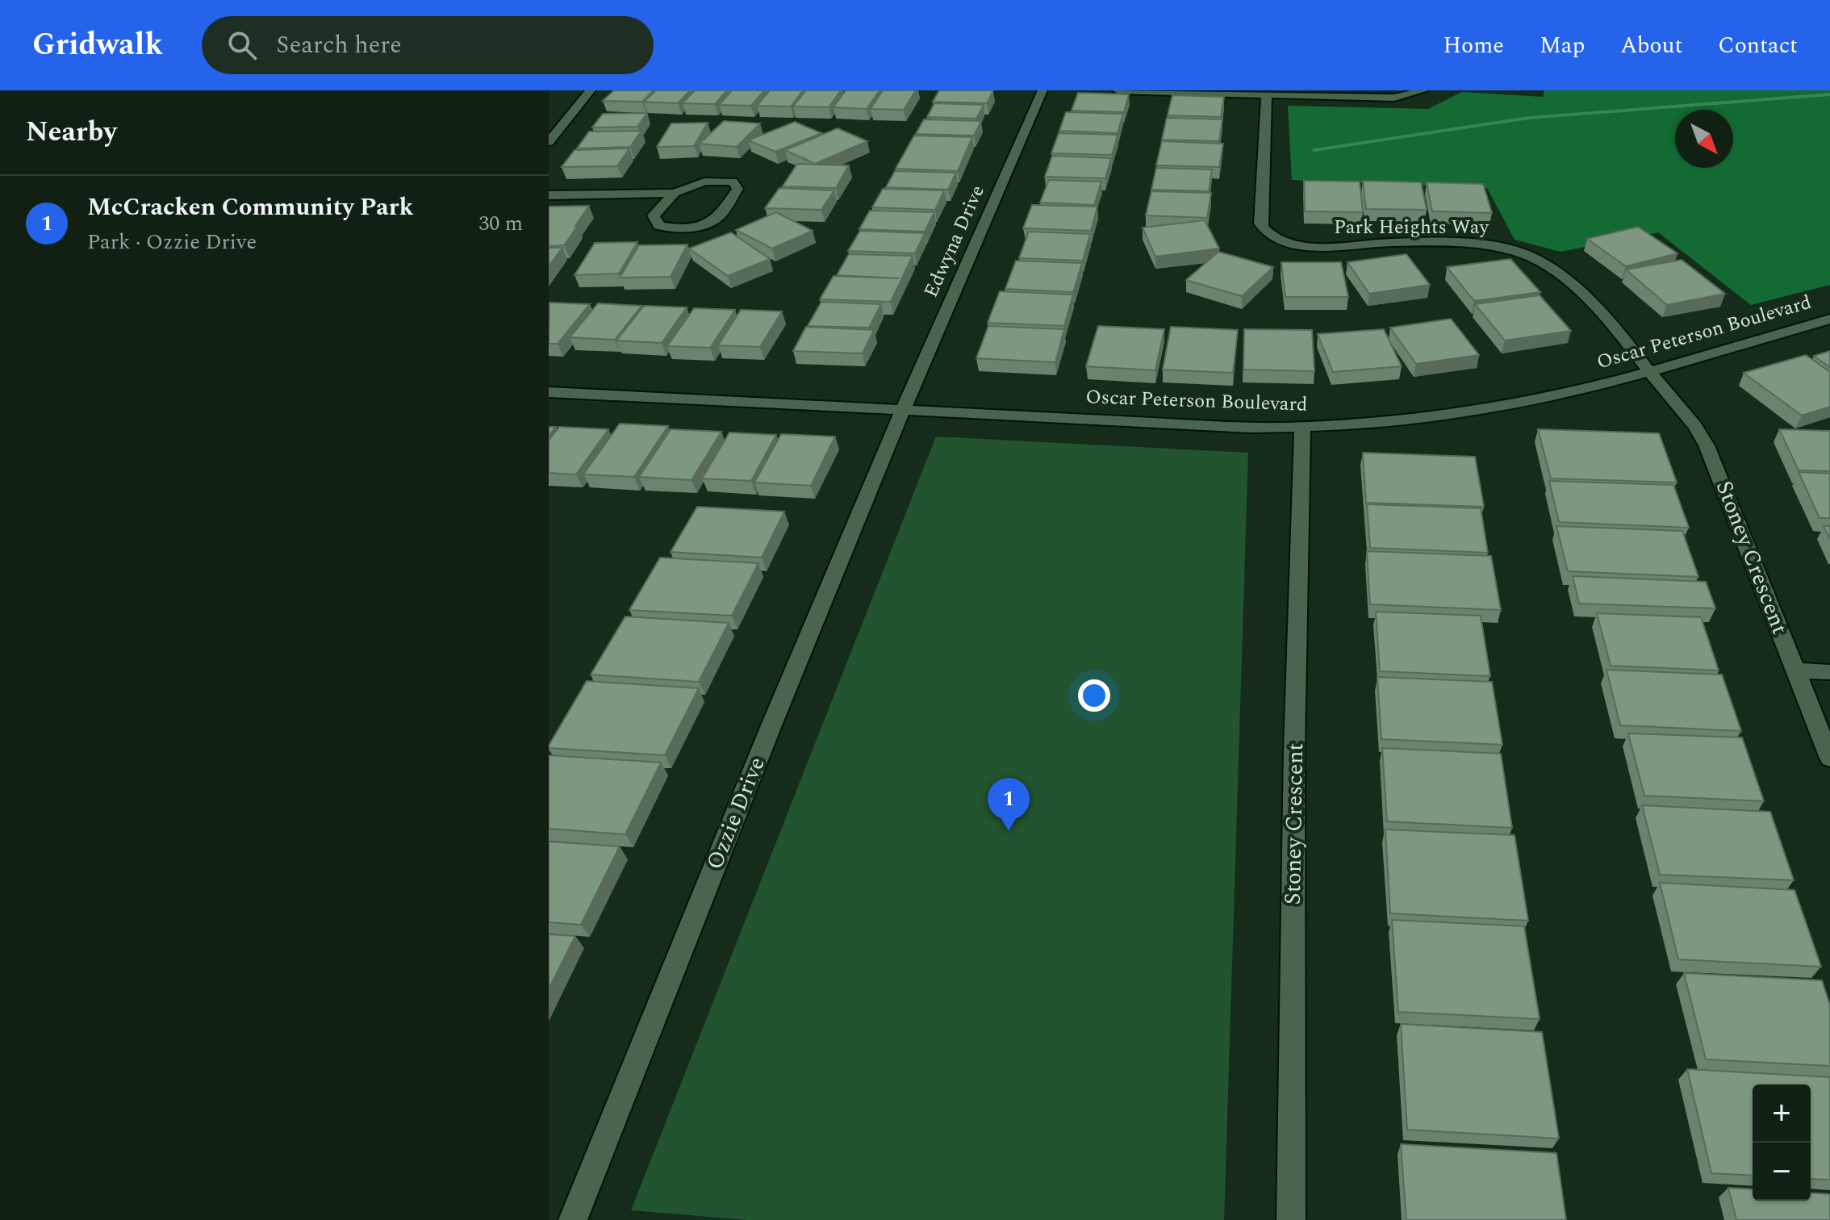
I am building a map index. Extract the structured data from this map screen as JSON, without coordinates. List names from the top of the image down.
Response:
{
  "streets": {
    "street": [
      "Park Heights Way",
      "Edwyna Drive",
      "Oscar Peterson Boulevard",
      "Stoney Crescent",
      "Ozzie Drive"
    ]
  },
  "crossings": [
    ["Park Heights Way", "Oscar Peterson Boulevard"],
    ["Park Heights Way", "Stoney Crescent"],
    ["Edwyna Drive", "Oscar Peterson Boulevard"],
    ["Edwyna Drive", "Ozzie Drive"],
    ["Oscar Peterson Boulevard", "Stoney Crescent"],
    ["Oscar Peterson Boulevard", "Ozzie Drive"]
  ],
  "north": "bottom right",
  "page": {
    "header": "Gridwalk",
    "search": "Search here",
    "nav": [
      "Home",
      "Map",
      "About",
      "Contact"
    ],
    "heading": "Nearby",
    "list": [
      {
        "mark": "1",
        "name": "McCracken Community Park",
        "note": "Park · Ozzie Drive",
        "value": "30 m"
      }
    ],
    "pins": "1",
    "map_buttons": ["+", "−"]
  }
}
